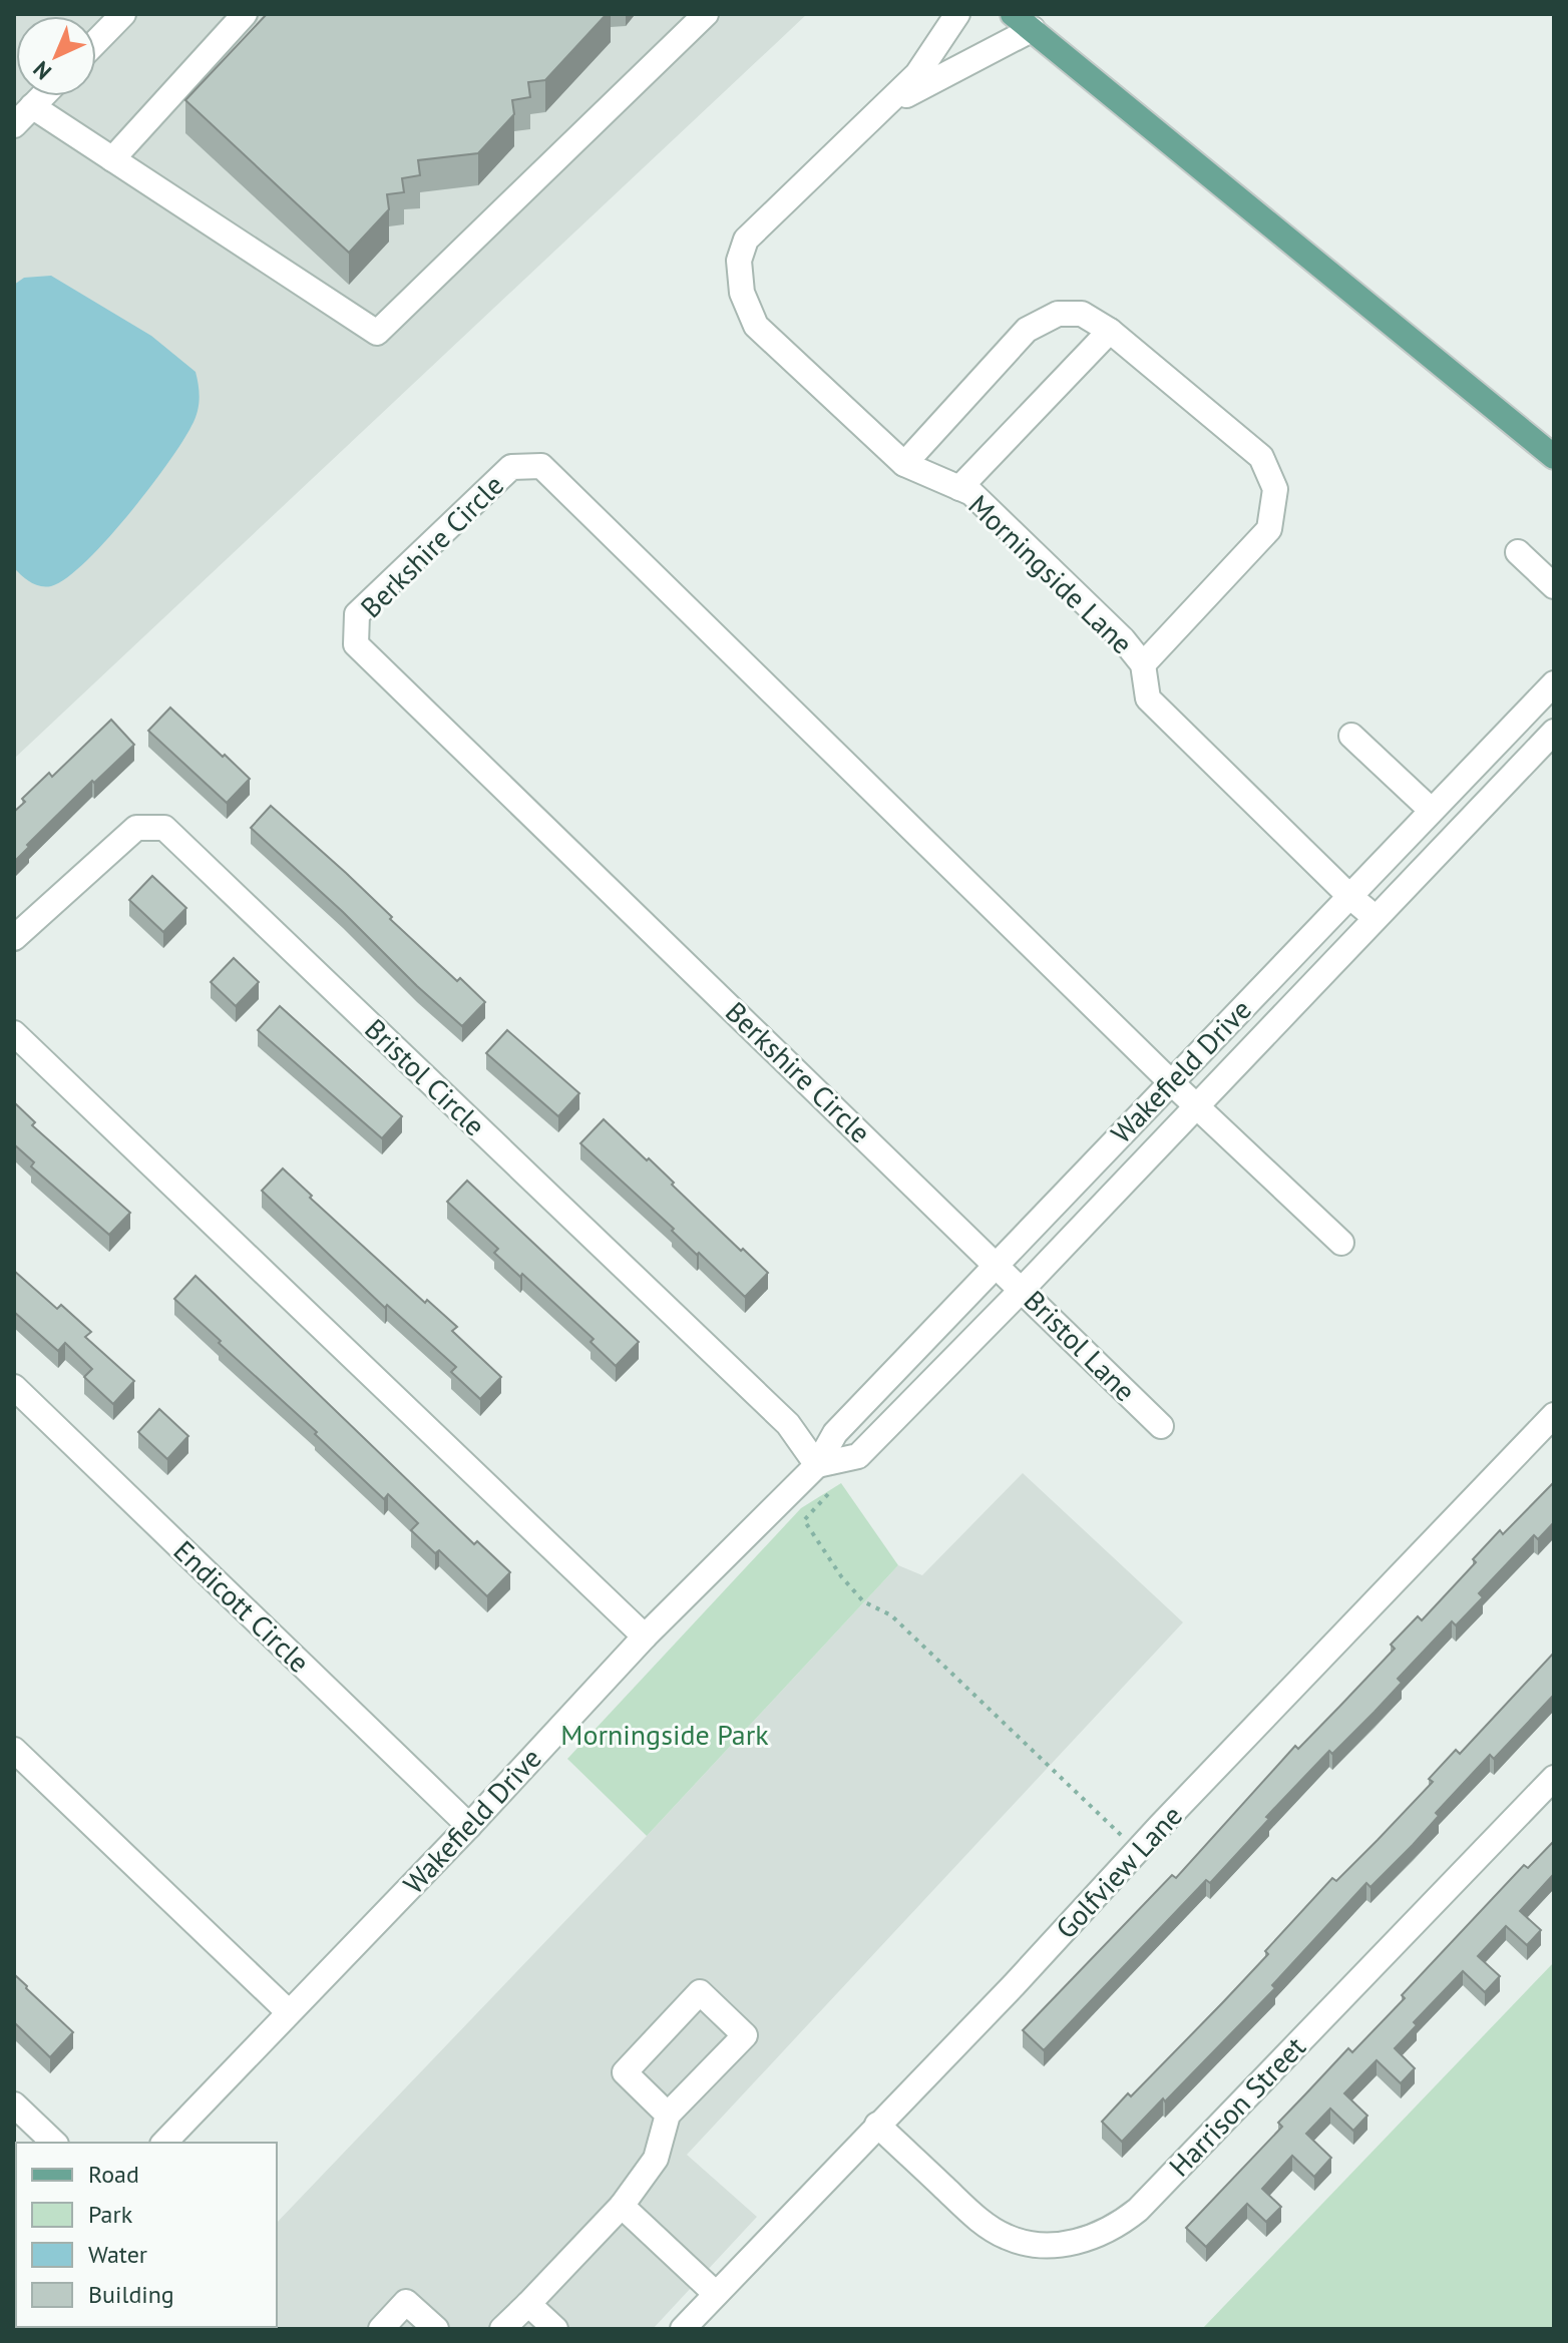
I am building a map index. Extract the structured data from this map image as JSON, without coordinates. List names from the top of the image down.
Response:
{
  "streets": {
    "street": [
      "Berkshire Circle",
      "Morningside Lane",
      "Wakefield Drive",
      "Bristol Circle",
      "Bristol Lane",
      "Endicott Circle",
      "Golfview Lane",
      "Harrison Street"
    ]
  },
  "crossings": [
    ["Berkshire Circle", "Wakefield Drive"],
    ["Berkshire Circle", "Bristol Lane"],
    ["Morningside Lane", "Wakefield Drive"],
    ["Wakefield Drive", "Bristol Circle"],
    ["Wakefield Drive", "Bristol Lane"],
    ["Wakefield Drive", "Endicott Circle"],
    ["Golfview Lane", "Harrison Street"]
  ],
  "parks": ["Morningside Park"],
  "legend": [
    "Road",
    "Park",
    "Water",
    "Building"
  ],
  "north": "bottom left"
}
